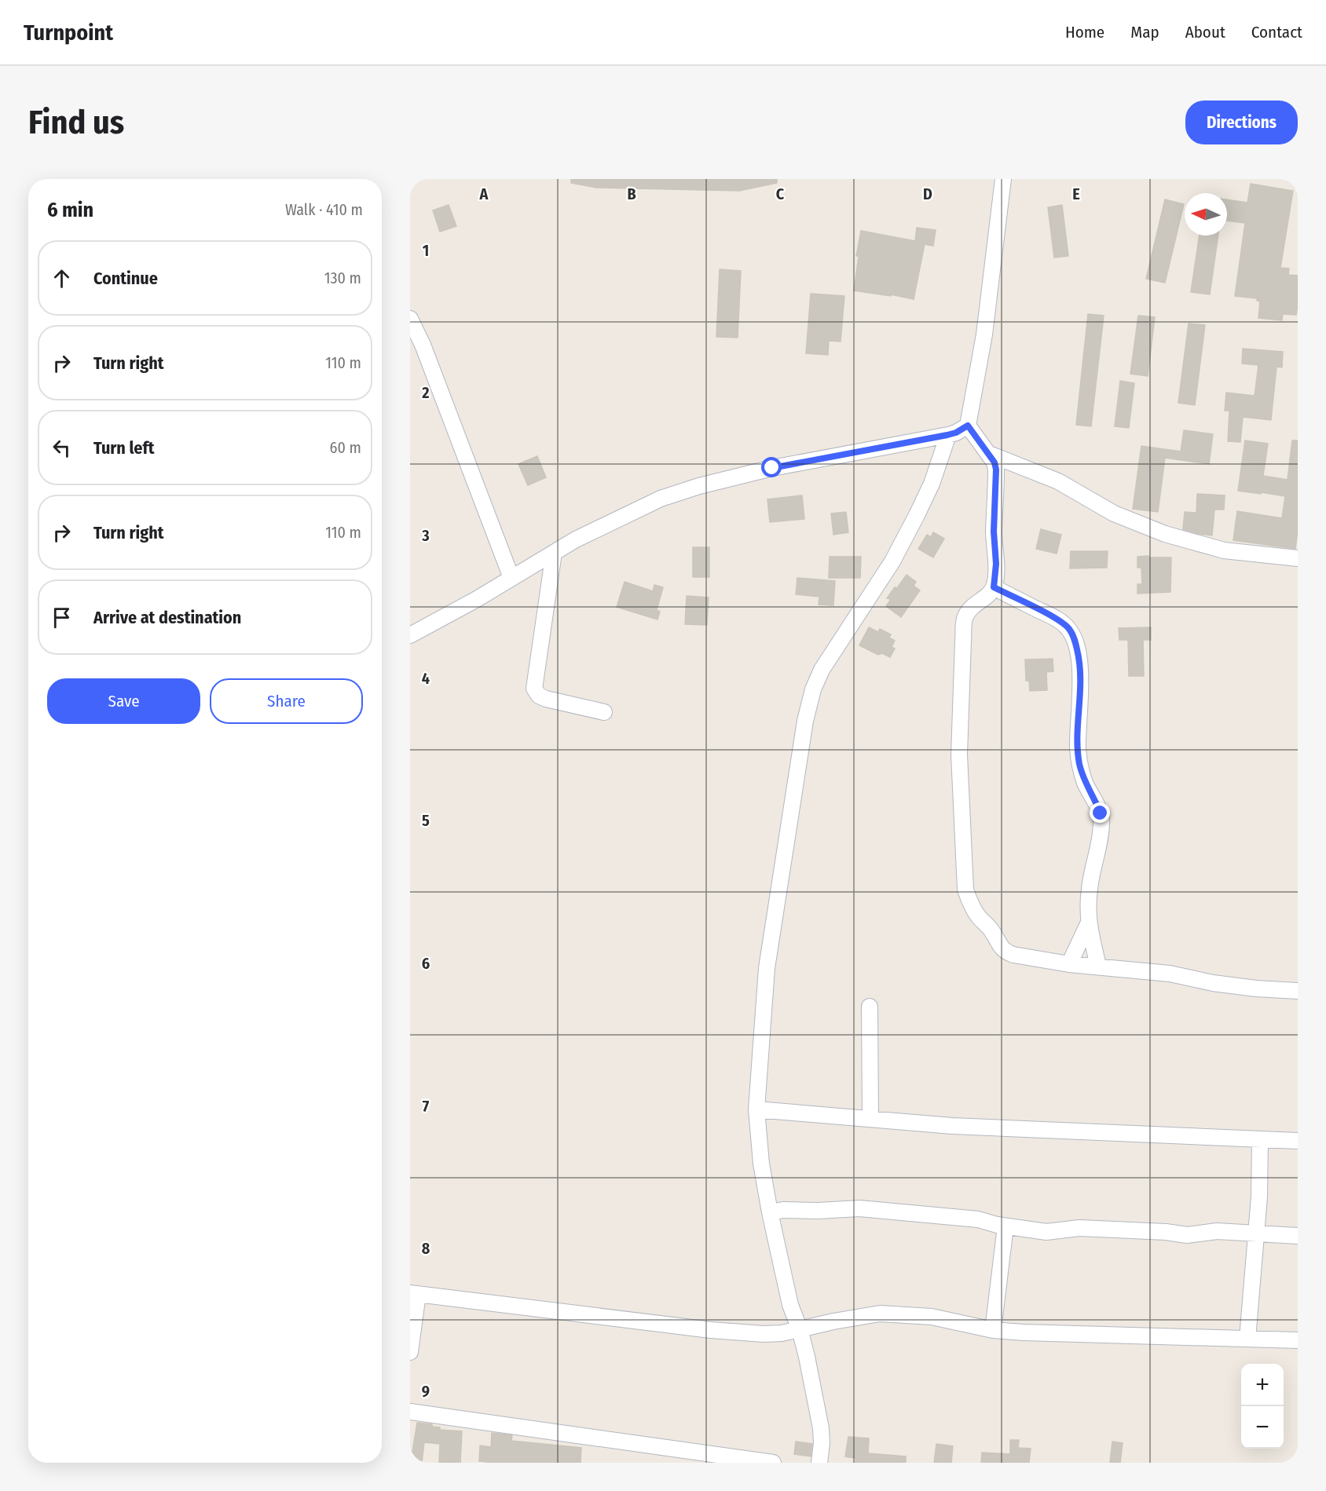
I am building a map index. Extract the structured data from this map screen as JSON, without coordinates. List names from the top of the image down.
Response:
{
  "north": "left",
  "page": {
    "header": "Turnpoint",
    "nav": [
      "Home",
      "Map",
      "About",
      "Contact"
    ],
    "buttons": [
      "Directions",
      ["Save", "Share"]
    ],
    "title": "Find us",
    "heading": ["6 min", "Walk · 410 m"],
    "list": [
      ["Continue", "130 m"],
      ["Turn right", "110 m"],
      ["Turn left", "60 m"],
      ["Turn right", "110 m"],
      "Arrive at destination"
    ],
    "map_buttons": ["+", "−"]
  },
  "grid": {
    "columns": [
      "A",
      "B",
      "C",
      "D",
      "E"
    ],
    "rows": [
      "1",
      "2",
      "3",
      "4",
      "5",
      "6",
      "7",
      "8",
      "9"
    ]
  }
}
